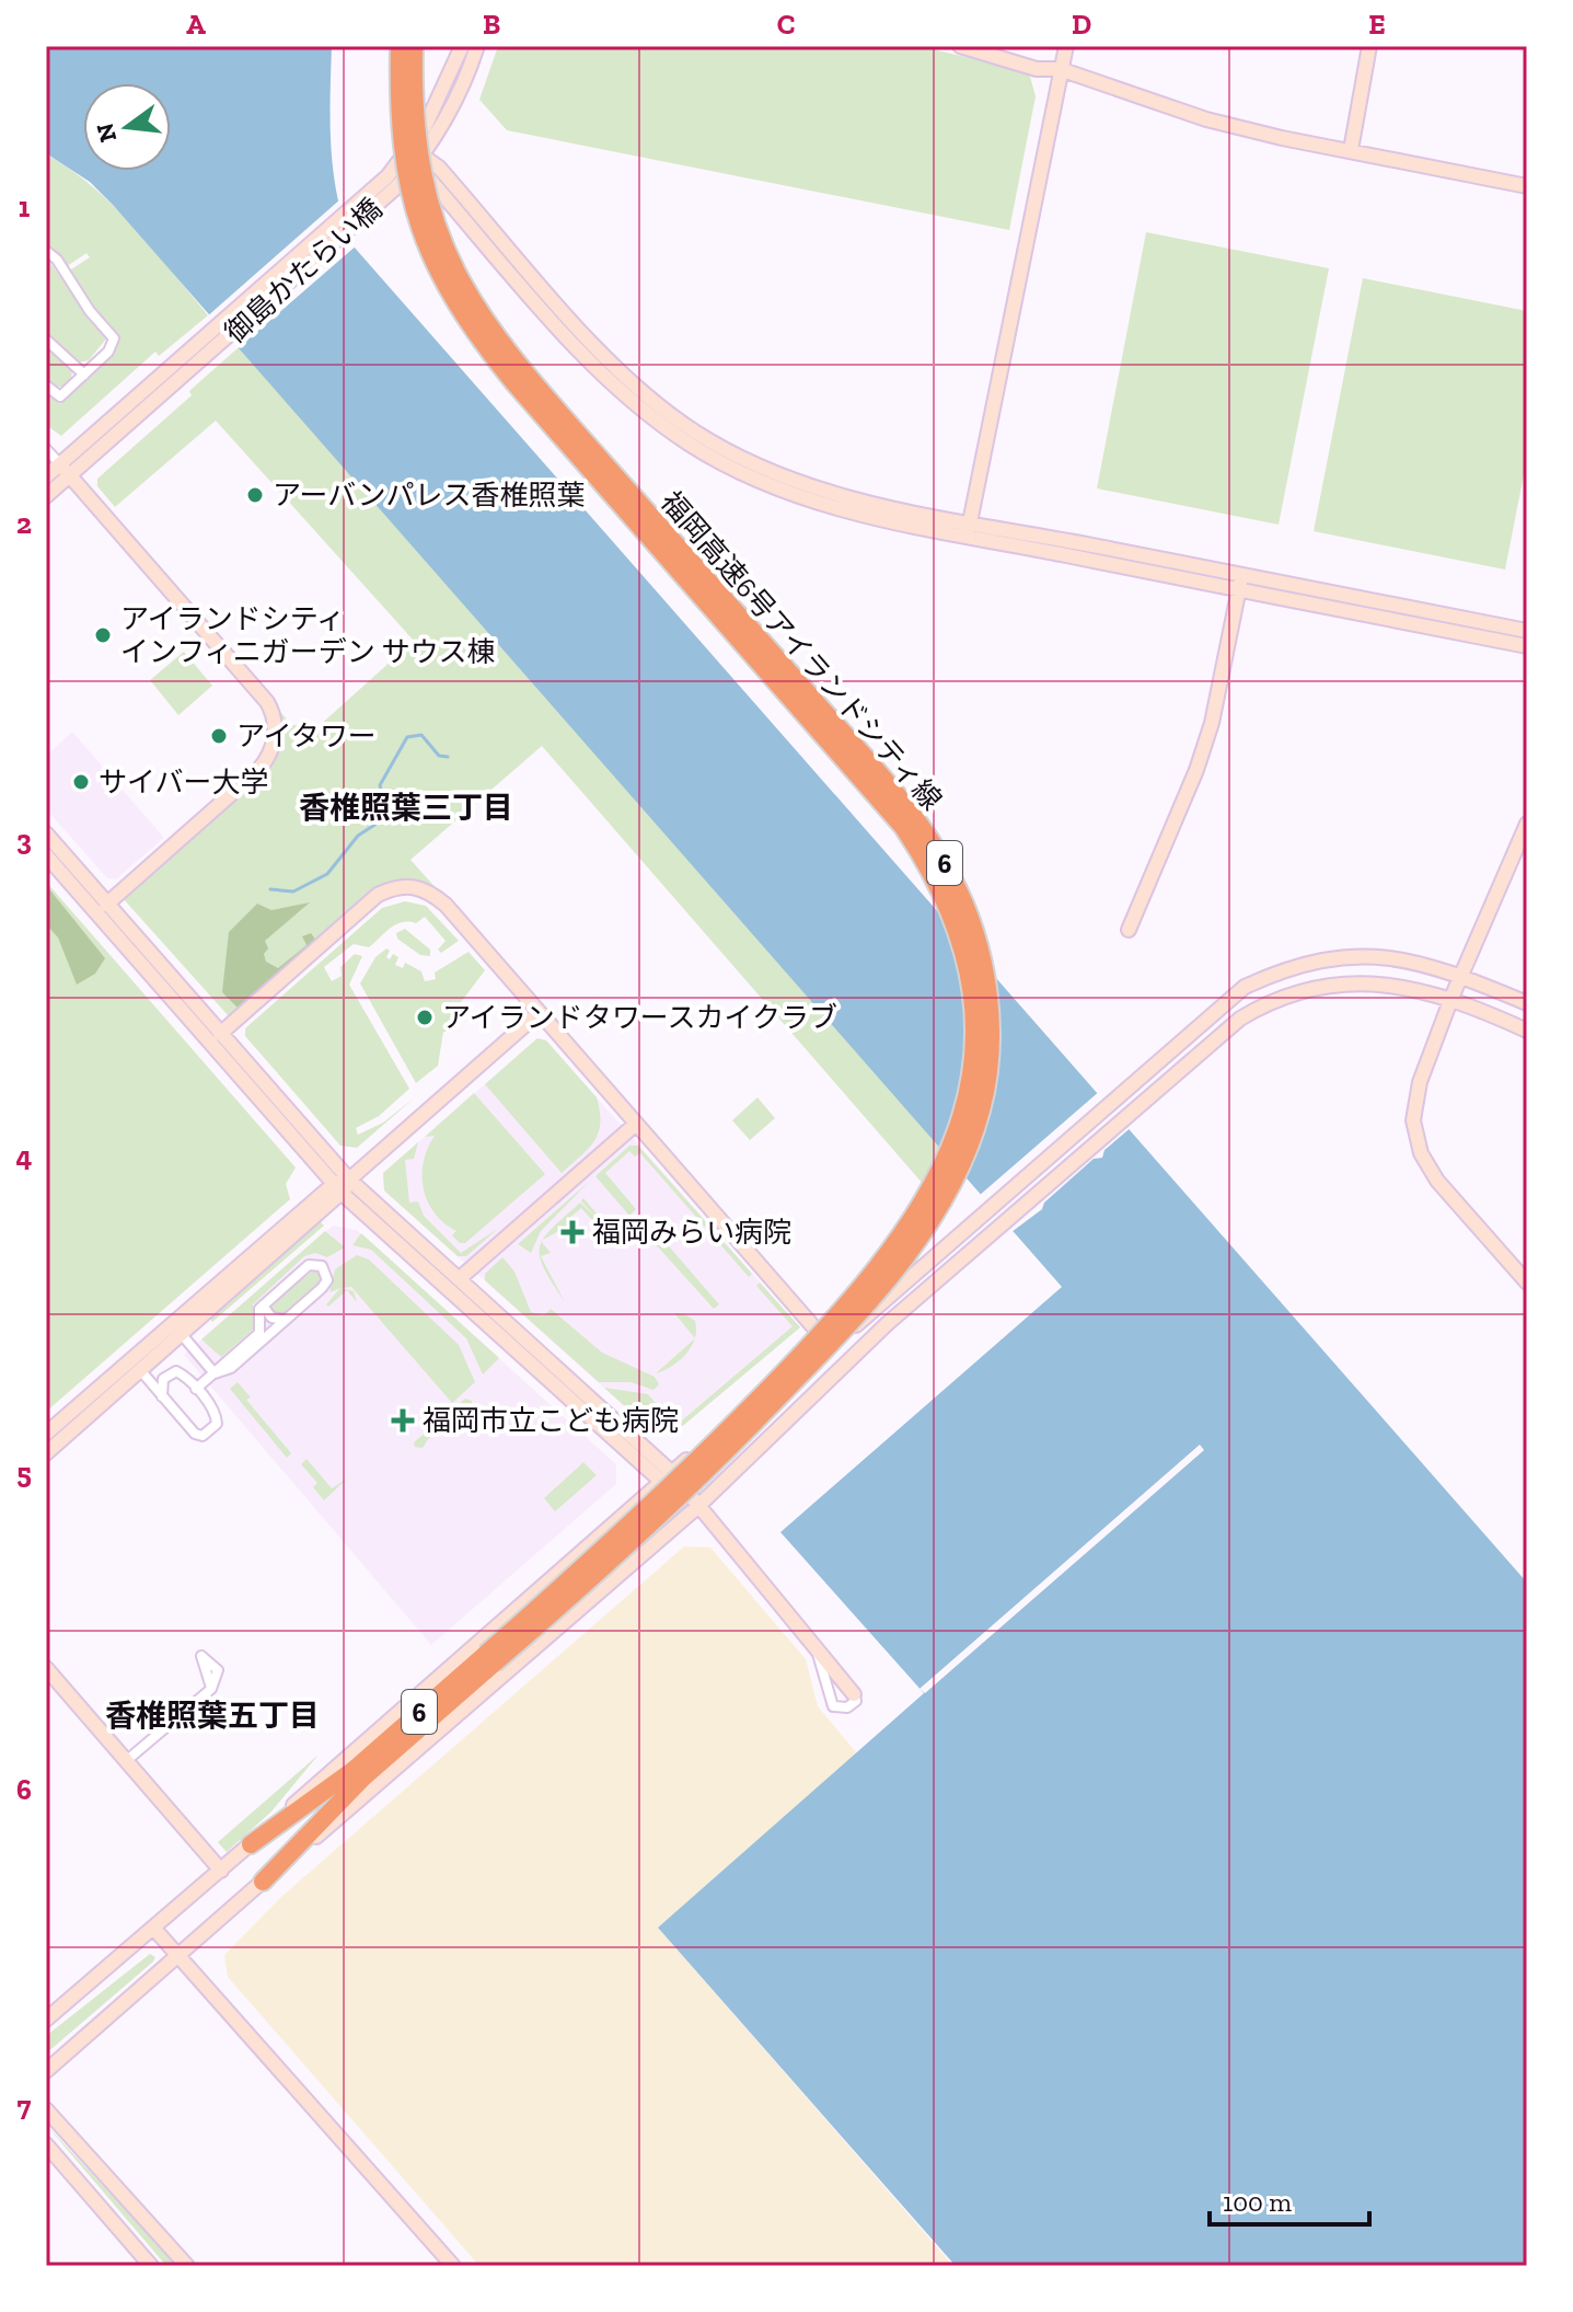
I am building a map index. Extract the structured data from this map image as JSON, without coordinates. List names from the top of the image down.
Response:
{
  "streets": {
    "highway": ["福岡高速6号アイランドシティ線", "6"],
    "street": ["御島かたらい橋"]
  },
  "districts": ["香椎照葉三丁目", "香椎照葉五丁目"],
  "places": {
    "other": [
      "アーバンパレス香椎照葉",
      "アイランドシティ インフィニガーデン サウス棟",
      "アイタワー",
      "サイバー大学",
      "アイランドタワースカイクラブ"
    ],
    "health": ["福岡みらい病院", "福岡市立こども病院"]
  },
  "scale_bar": "100 m",
  "north": "left",
  "grid": {
    "columns": [
      "A",
      "B",
      "C",
      "D",
      "E"
    ],
    "rows": [
      "1",
      "2",
      "3",
      "4",
      "5",
      "6",
      "7"
    ]
  }
}
